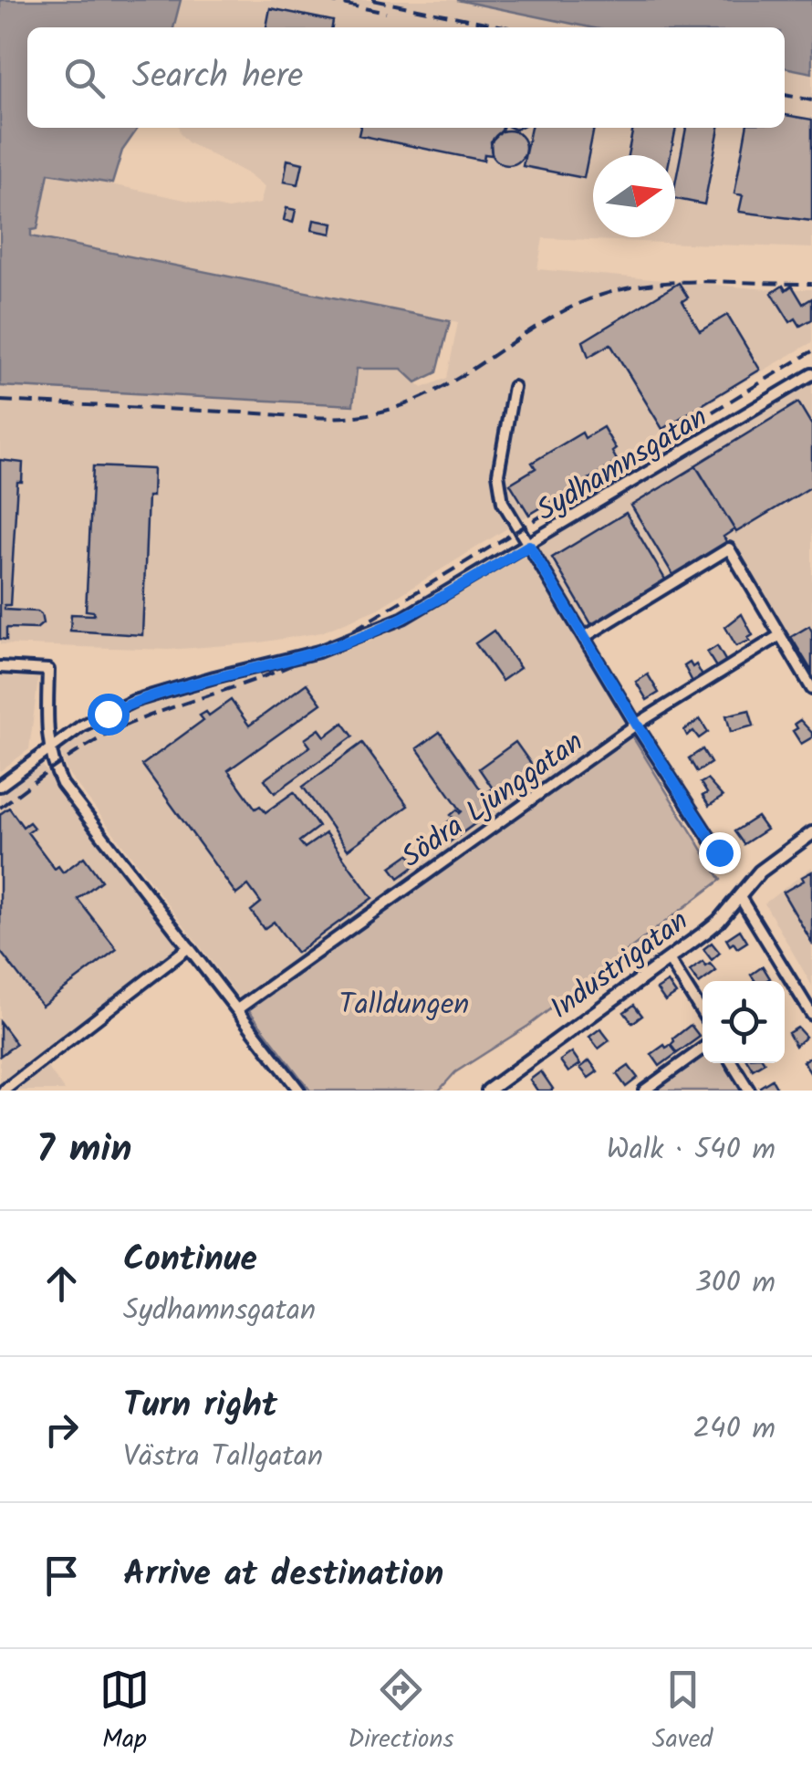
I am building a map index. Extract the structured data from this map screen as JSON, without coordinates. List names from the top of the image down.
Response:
{
  "streets": {
    "street": ["Sydhamnsgatan", "Södra Ljunggatan", "Industrigatan"]
  },
  "parks": ["Talldungen"],
  "north": "right",
  "page": {
    "search": "Search here",
    "heading": ["7 min", "Walk · 540 m"],
    "list": [
      ["Continue", "Sydhamnsgatan", "300 m"],
      ["Turn right", "Västra Tallgatan", "240 m"],
      "Arrive at destination"
    ],
    "nav": ["Map", "Directions", "Saved"]
  }
}
